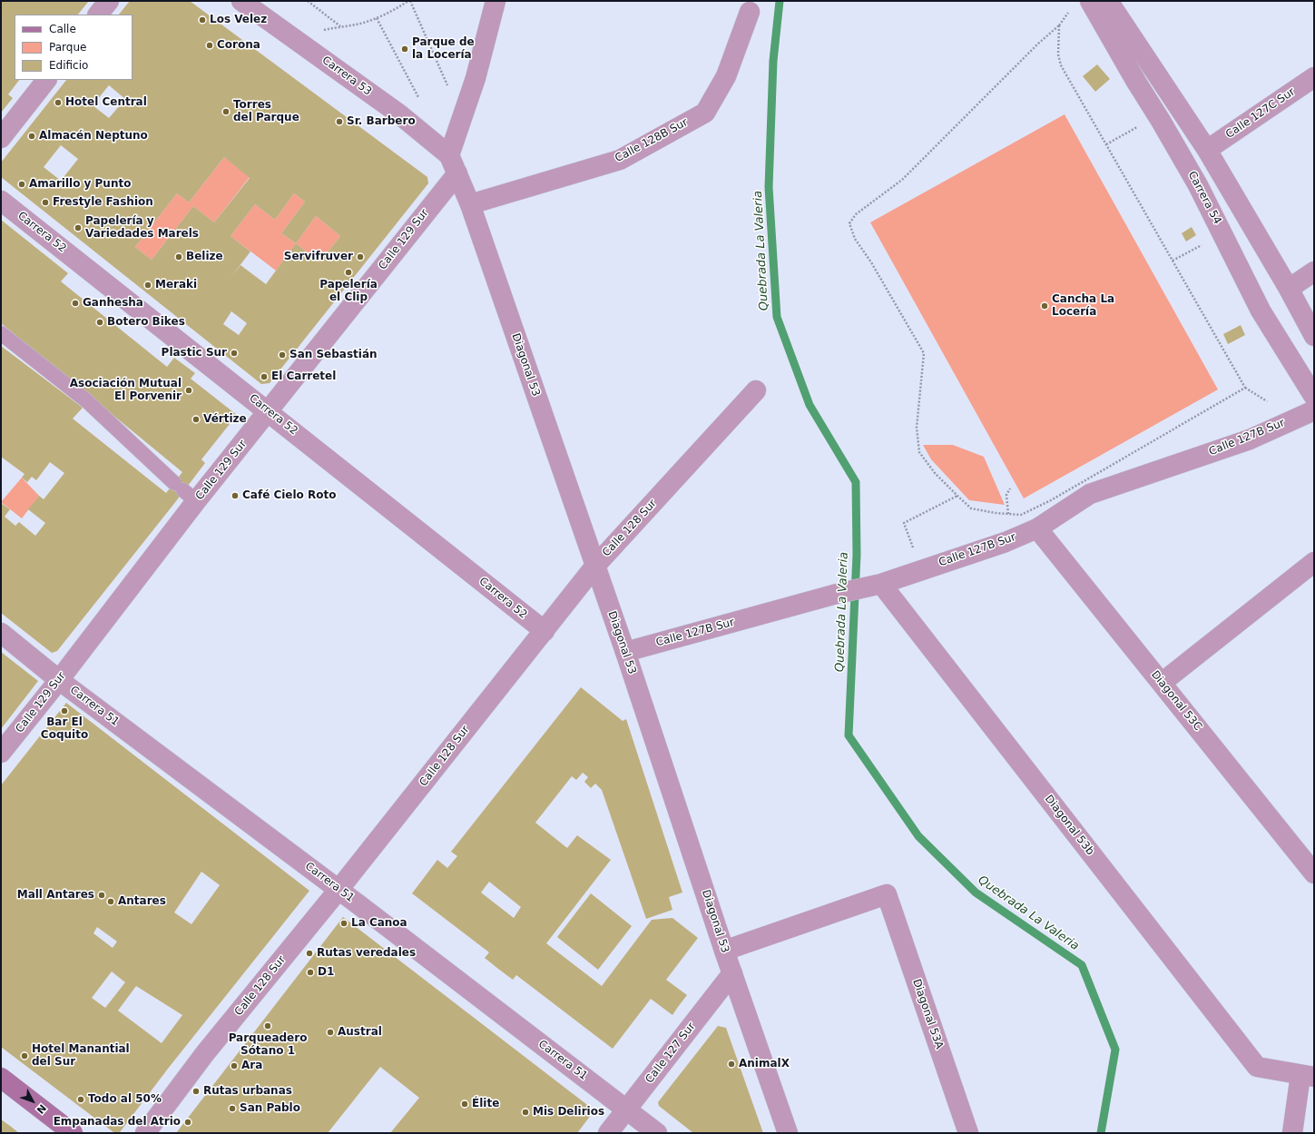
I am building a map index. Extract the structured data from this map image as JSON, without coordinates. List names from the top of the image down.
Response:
{
  "streets": {
    "street": [
      "Carrera 53",
      "Calle 127C Sur",
      "Calle 128B Sur",
      "Carrera 54",
      "Carrera 52",
      "Calle 129 Sur",
      "Diagonal 53",
      "Calle 127B Sur",
      "Calle 128 Sur",
      "Diagonal 53C",
      "Carrera 51",
      "Diagonal 53b",
      "Diagonal 53A",
      "Calle 127 Sur"
    ]
  },
  "crossings": [
    ["Carrera 53", "Diagonal 53"],
    ["Calle 128B Sur", "Diagonal 53"],
    ["Carrera 52", "Calle 129 Sur"],
    ["Carrera 52", "Calle 128 Sur"],
    ["Calle 129 Sur", "Diagonal 53"],
    ["Calle 129 Sur", "Carrera 51"],
    ["Diagonal 53", "Calle 127B Sur"],
    ["Diagonal 53", "Calle 128 Sur"],
    ["Diagonal 53", "Diagonal 53A"],
    ["Diagonal 53", "Calle 127 Sur"],
    ["Calle 127B Sur", "Diagonal 53C"],
    ["Calle 127B Sur", "Diagonal 53b"],
    ["Calle 128 Sur", "Carrera 51"],
    ["Carrera 51", "Calle 127 Sur"]
  ],
  "water": ["Quebrada La Valeria"],
  "places": [
    "Los Velez",
    "Corona",
    "Parque de la Locería",
    "Hotel Central",
    "Torres del Parque",
    "Sr. Barbero",
    "Almacén Neptuno",
    "Amarillo y Punto",
    "Frestyle Fashion",
    "Papelería y Variedades Marels",
    "Belize",
    "Servifruver",
    "Papelería el Clip",
    "Meraki",
    "Ganhesha",
    "Cancha La Locería",
    "Botero Bikes",
    "Plastic Sur",
    "San Sebastián",
    "El Carretel",
    "Asociación Mutual El Porvenir",
    "Vértize",
    "Café Cielo Roto",
    "Bar El Coquito",
    "Mall Antares",
    "Antares",
    "La Canoa",
    "Rutas veredales",
    "D1",
    "Parqueadero Sótano 1",
    "Austral",
    "Hotel Manantial del Sur",
    "AnimalX",
    "Ara",
    "Rutas urbanas",
    "Todo al 50%",
    "Élite",
    "San Pablo",
    "Mis Delirios",
    "Empanadas del Atrio"
  ],
  "legend": ["Calle", "Parque", "Edificio"],
  "north": "bottom right"
}
